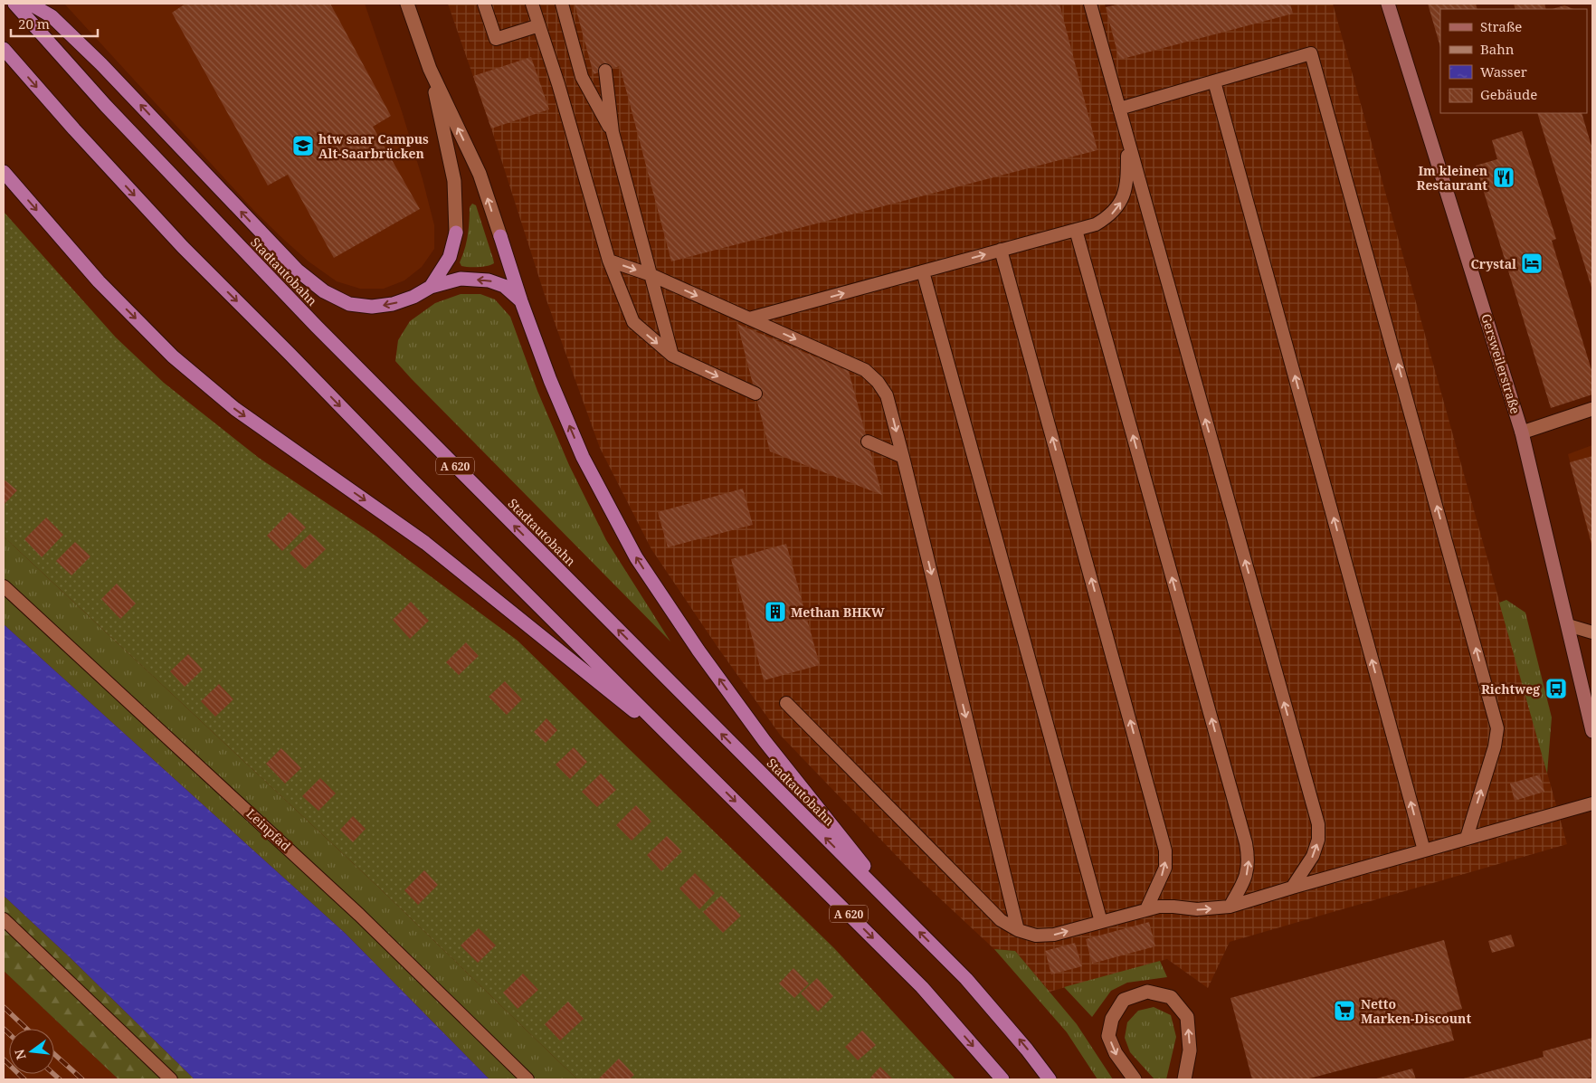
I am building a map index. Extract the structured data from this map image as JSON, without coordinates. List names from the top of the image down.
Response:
{
  "streets": {
    "highway": ["Stadtautobahn", "A 620"],
    "main road": ["Gersweilerstraße"],
    "lane": ["Leinpfad"]
  },
  "places": {
    "school or university": ["htw saar Campus Alt-Saarbrücken"],
    "restaurant": ["Im kleinen Restaurant"],
    "hotel": ["Crystal"],
    "building": ["Methan BHKW"],
    "bus stop": ["Richtweg"],
    "supermarket": ["Netto Marken-Discount"]
  },
  "legend": [
    "Straße",
    "Bahn",
    "Wasser",
    "Gebäude"
  ],
  "scale_bar": "20 m",
  "north": "left"
}
